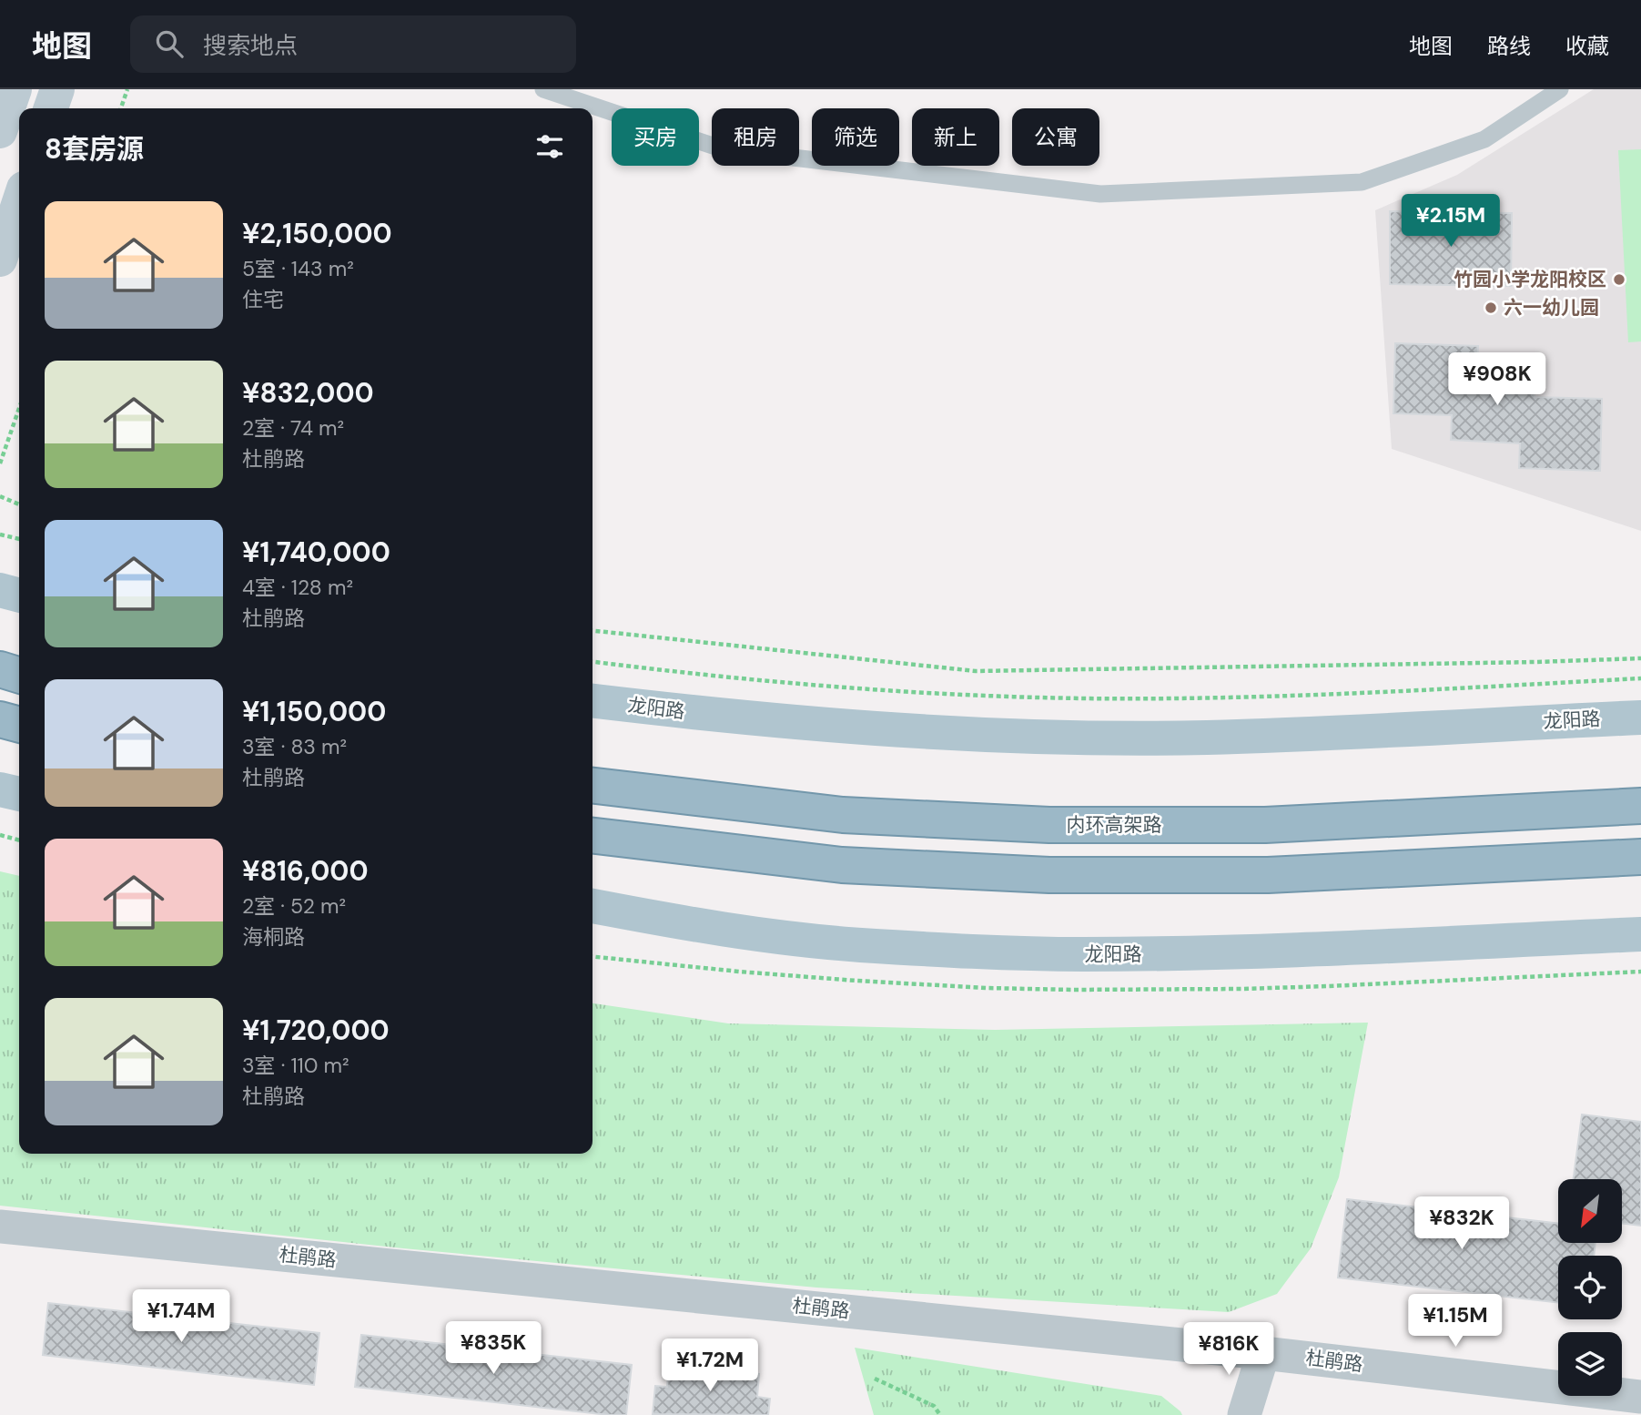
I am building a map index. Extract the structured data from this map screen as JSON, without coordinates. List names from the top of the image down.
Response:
{
  "streets": {
    "highway": ["内环高架路"],
    "main road": ["龙阳路"],
    "street": ["杜鹃路"]
  },
  "places": ["竹园小学龙阳校区", "六一幼儿园"],
  "north": "bottom left",
  "page": {
    "header": "地图",
    "search": "搜索地点",
    "nav": ["地图", "路线", "收藏"],
    "chip": [
      "买房",
      "租房",
      "筛选",
      "新上",
      "公寓"
    ],
    "heading": "8套房源",
    "list": [
      {
        "name": "¥2,150,000",
        "note": "5室 · 143 m² · 住宅"
      },
      {
        "name": "¥832,000",
        "note": "2室 · 74 m² · 杜鹃路"
      },
      {
        "name": "¥1,740,000",
        "note": "4室 · 128 m² · 杜鹃路"
      },
      {
        "name": "¥1,150,000",
        "note": "3室 · 83 m² · 杜鹃路"
      },
      {
        "name": "¥816,000",
        "note": "2室 · 52 m² · 海桐路"
      },
      {
        "name": "¥1,720,000",
        "note": "3室 · 110 m² · 杜鹃路"
      }
    ],
    "price": [
      "¥2.15M",
      "¥908K",
      "¥832K",
      "¥1.74M",
      "¥1.15M",
      "¥835K",
      "¥816K",
      "¥1.72M"
    ]
  }
}
